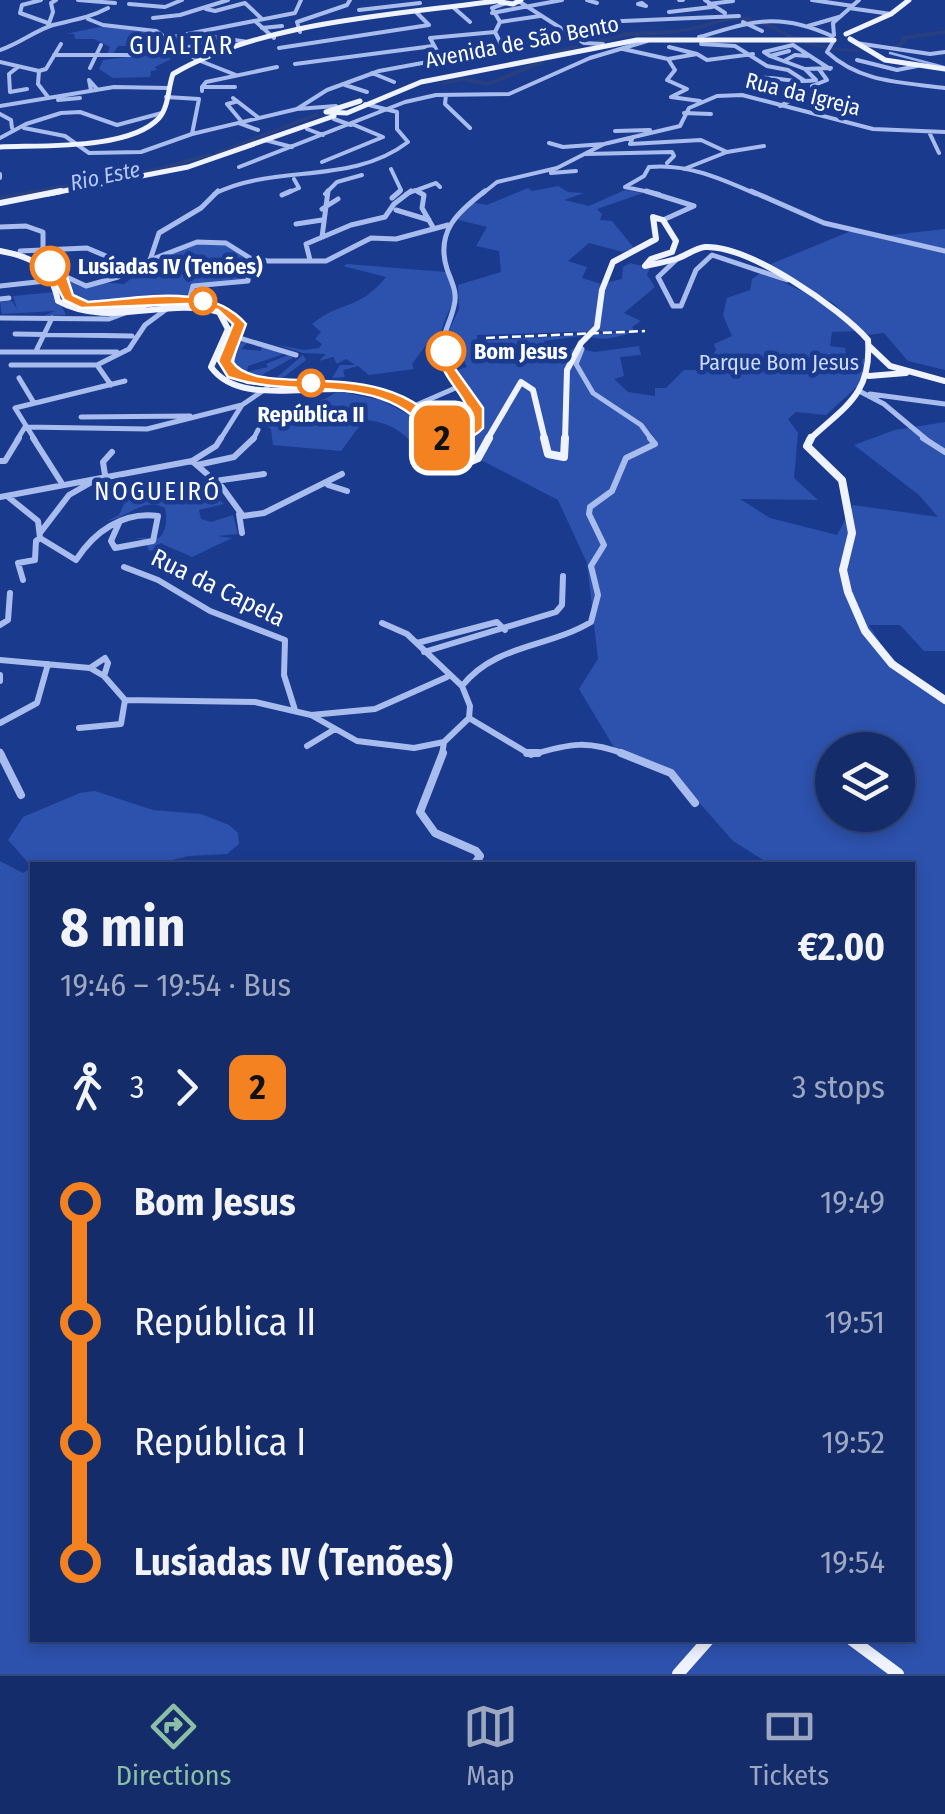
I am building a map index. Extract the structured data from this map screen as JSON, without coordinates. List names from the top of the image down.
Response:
{
  "streets": {
    "main road": ["Avenida de São Bento"],
    "street": ["Rua da Igreja", "Rua da Capela"]
  },
  "districts": ["GUALTAR", "NOGUEIRÓ"],
  "water": ["Rio Este"],
  "parks": ["Parque Bom Jesus"],
  "places": ["Lusíadas IV (Tenões)", "Bom Jesus", "República II"],
  "lines": ["bus line 2"],
  "page": {
    "on_map": "2",
    "heading": ["8 min", "19:46 – 19:54 · Bus", "€2.00"],
    "legs": ["3", "2", "3 stops"],
    "list": [
      {
        "name": "Bom Jesus",
        "value": "19:49"
      },
      {
        "name": "República II",
        "value": "19:51"
      },
      {
        "name": "República I",
        "value": "19:52"
      },
      {
        "name": "Lusíadas IV (Tenões)",
        "value": "19:54"
      }
    ],
    "tabs": ["Directions", "Map", "Tickets"]
  }
}
